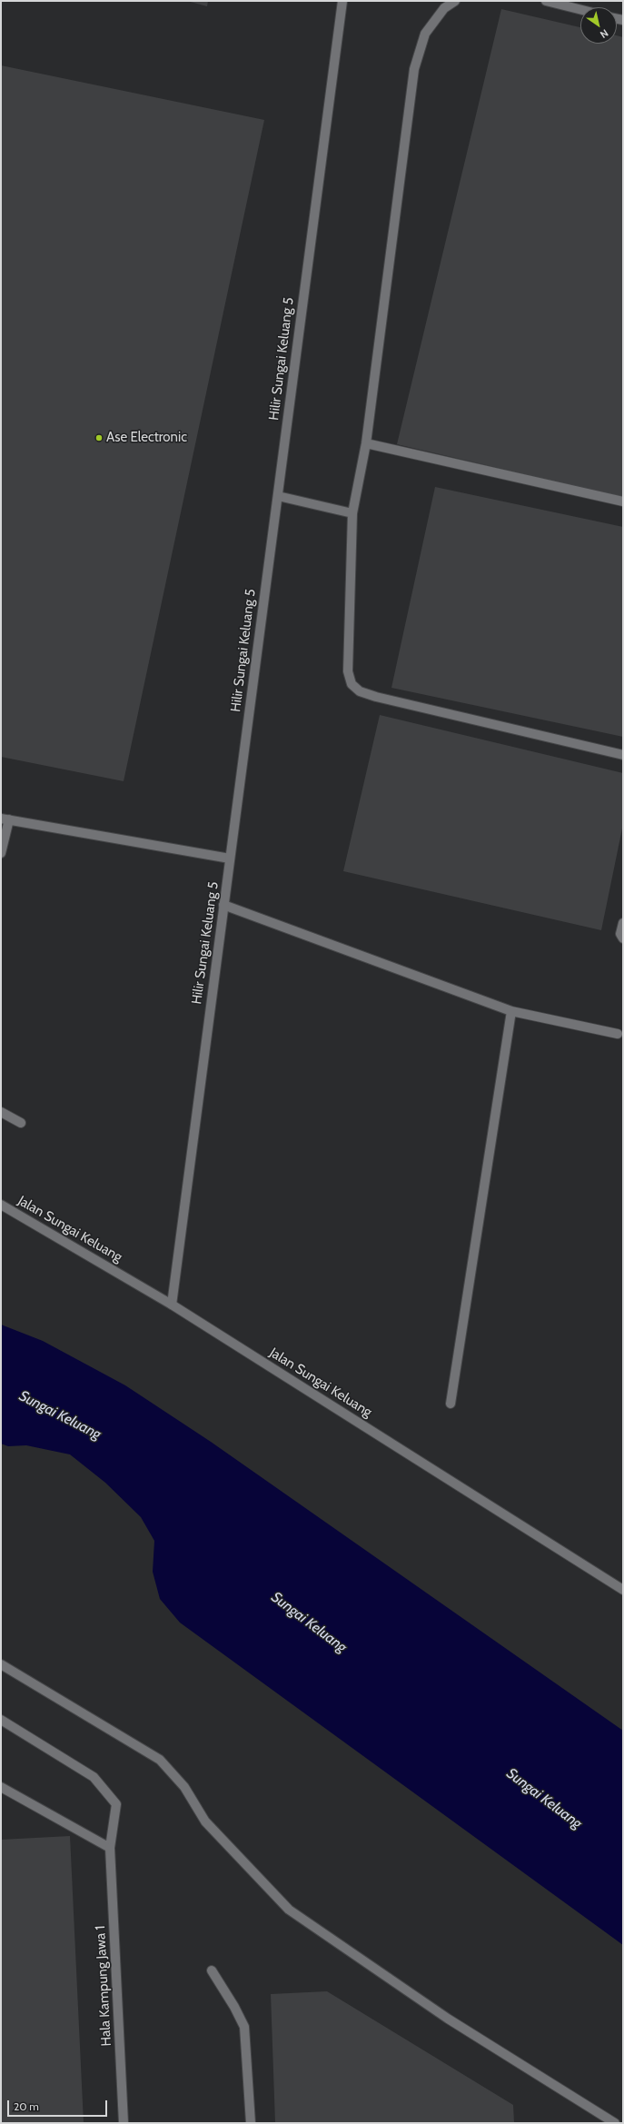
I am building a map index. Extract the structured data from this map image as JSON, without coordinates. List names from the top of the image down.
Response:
{
  "streets": {
    "street": ["Hilir Sungai Keluang 5", "Jalan Sungai Keluang", "Hala Kampung Jawa 1"]
  },
  "crossings": [
    ["Hilir Sungai Keluang 5", "Jalan Sungai Keluang"]
  ],
  "water": ["Sungai Keluang"],
  "places": ["Ase Electronic"],
  "scale_bar": "20 m",
  "north": "bottom right"
}
